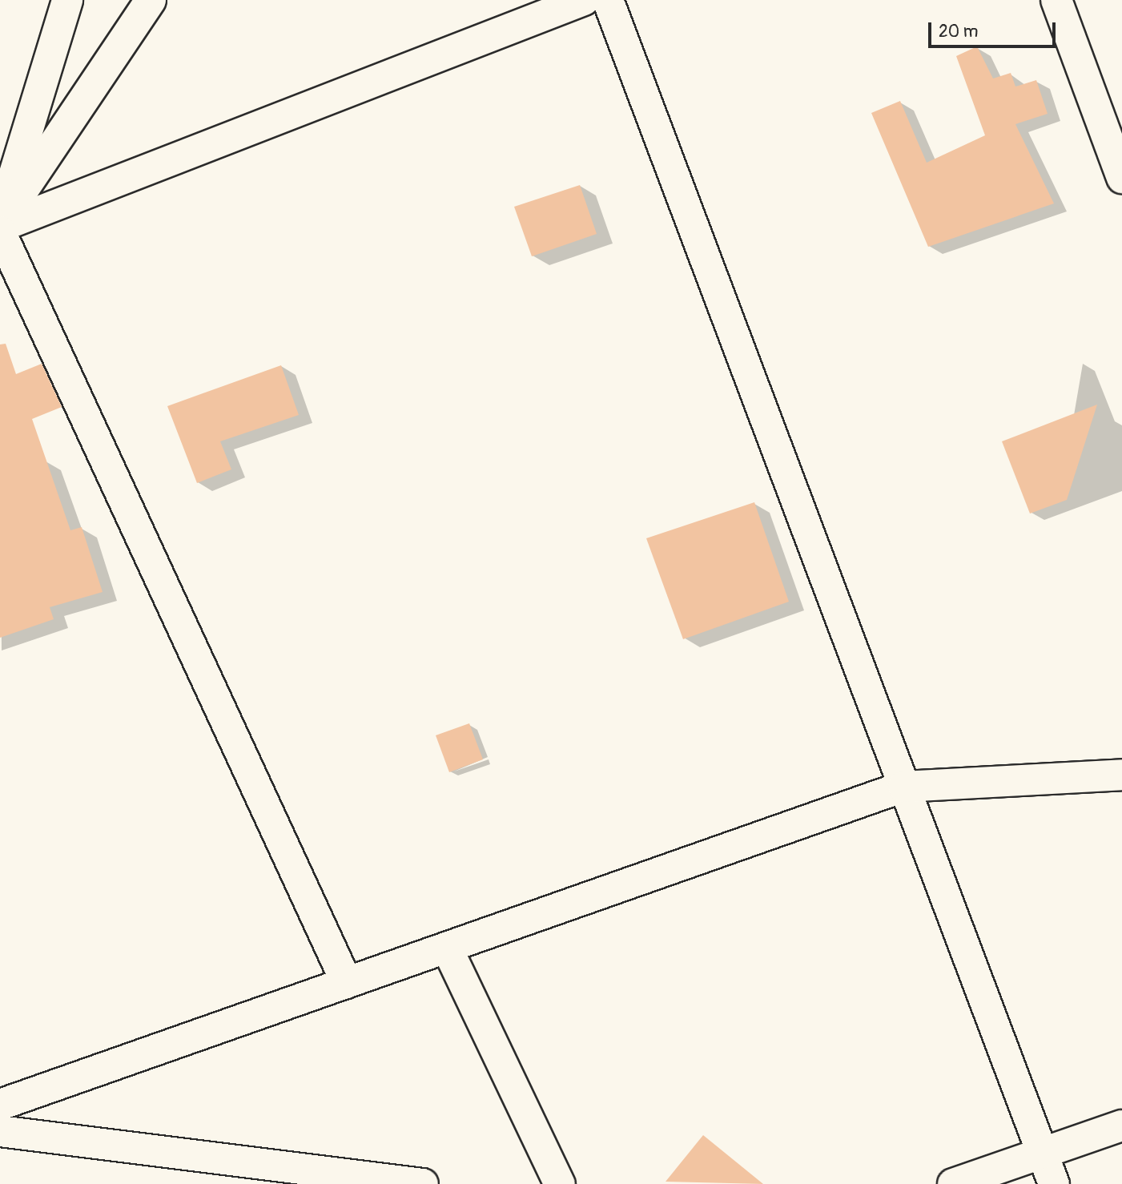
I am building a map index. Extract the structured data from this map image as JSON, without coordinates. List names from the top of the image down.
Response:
{
  "scale_bar": "20 m"
}
